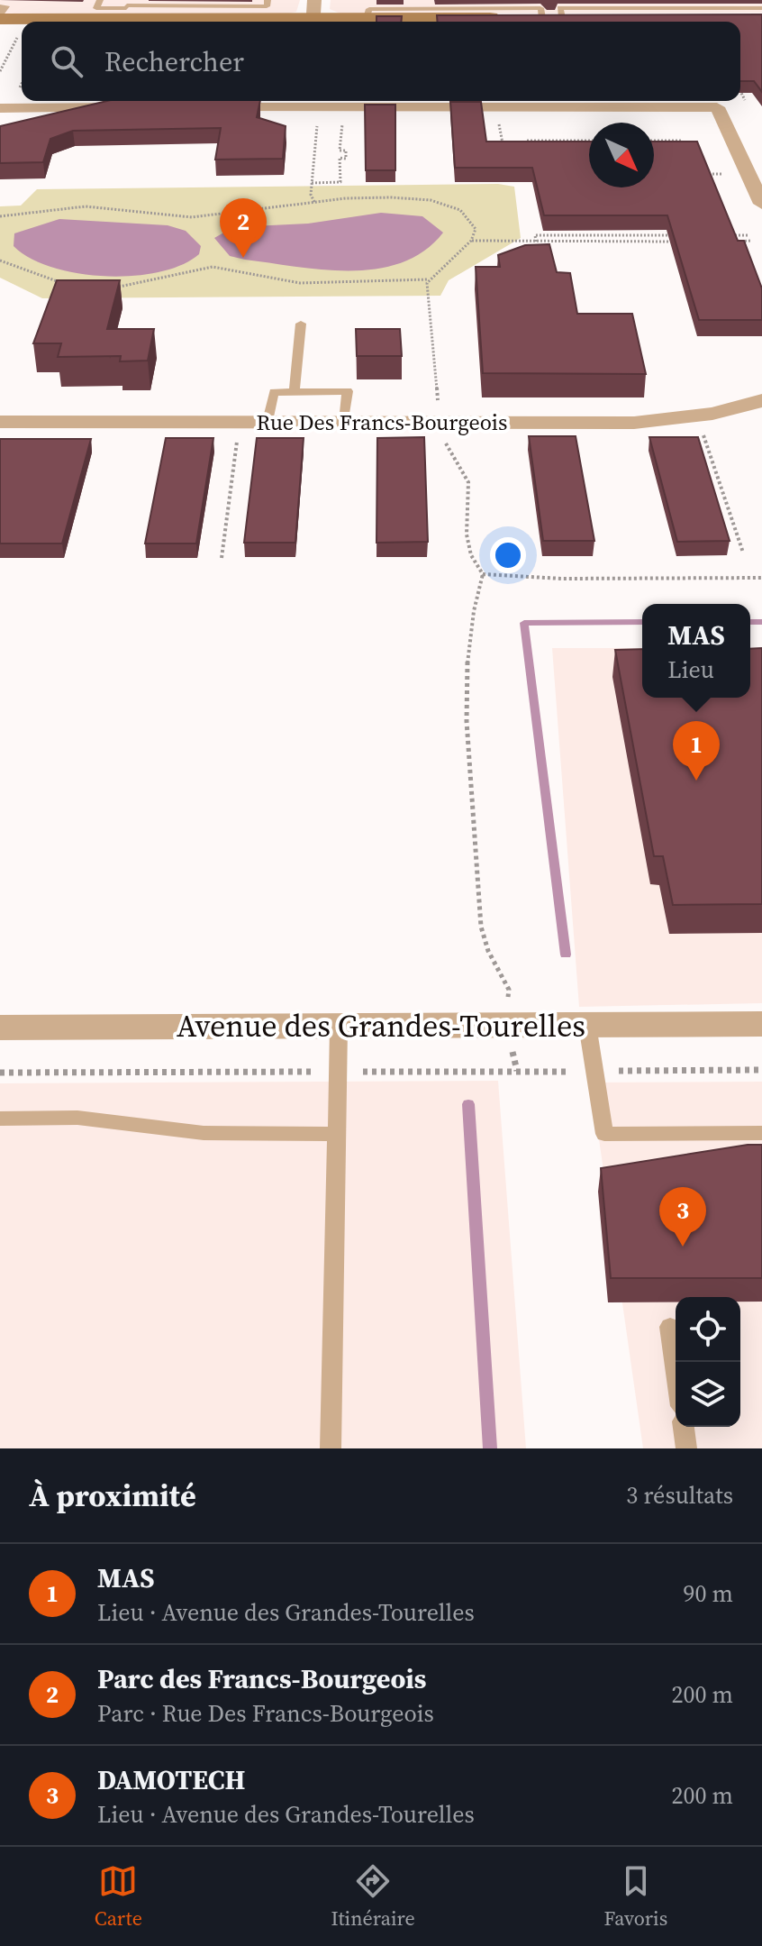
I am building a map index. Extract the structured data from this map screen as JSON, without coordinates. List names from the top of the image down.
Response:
{
  "streets": {
    "street": ["Rue Des Francs-Bourgeois", "Avenue des Grandes-Tourelles"]
  },
  "north": "bottom right",
  "page": {
    "search": "Rechercher",
    "pins": ["2", "1", "3"],
    "popup": ["MAS", "Lieu"],
    "heading": ["À proximité", "3 résultats"],
    "list": [
      {
        "mark": "1",
        "name": "MAS",
        "note": "Lieu · Avenue des Grandes-Tourelles",
        "value": "90 m"
      },
      {
        "mark": "2",
        "name": "Parc des Francs-Bourgeois",
        "note": "Parc · Rue Des Francs-Bourgeois",
        "value": "200 m"
      },
      {
        "mark": "3",
        "name": "DAMOTECH",
        "note": "Lieu · Avenue des Grandes-Tourelles",
        "value": "200 m"
      }
    ],
    "nav": ["Carte", "Itinéraire", "Favoris"]
  }
}
